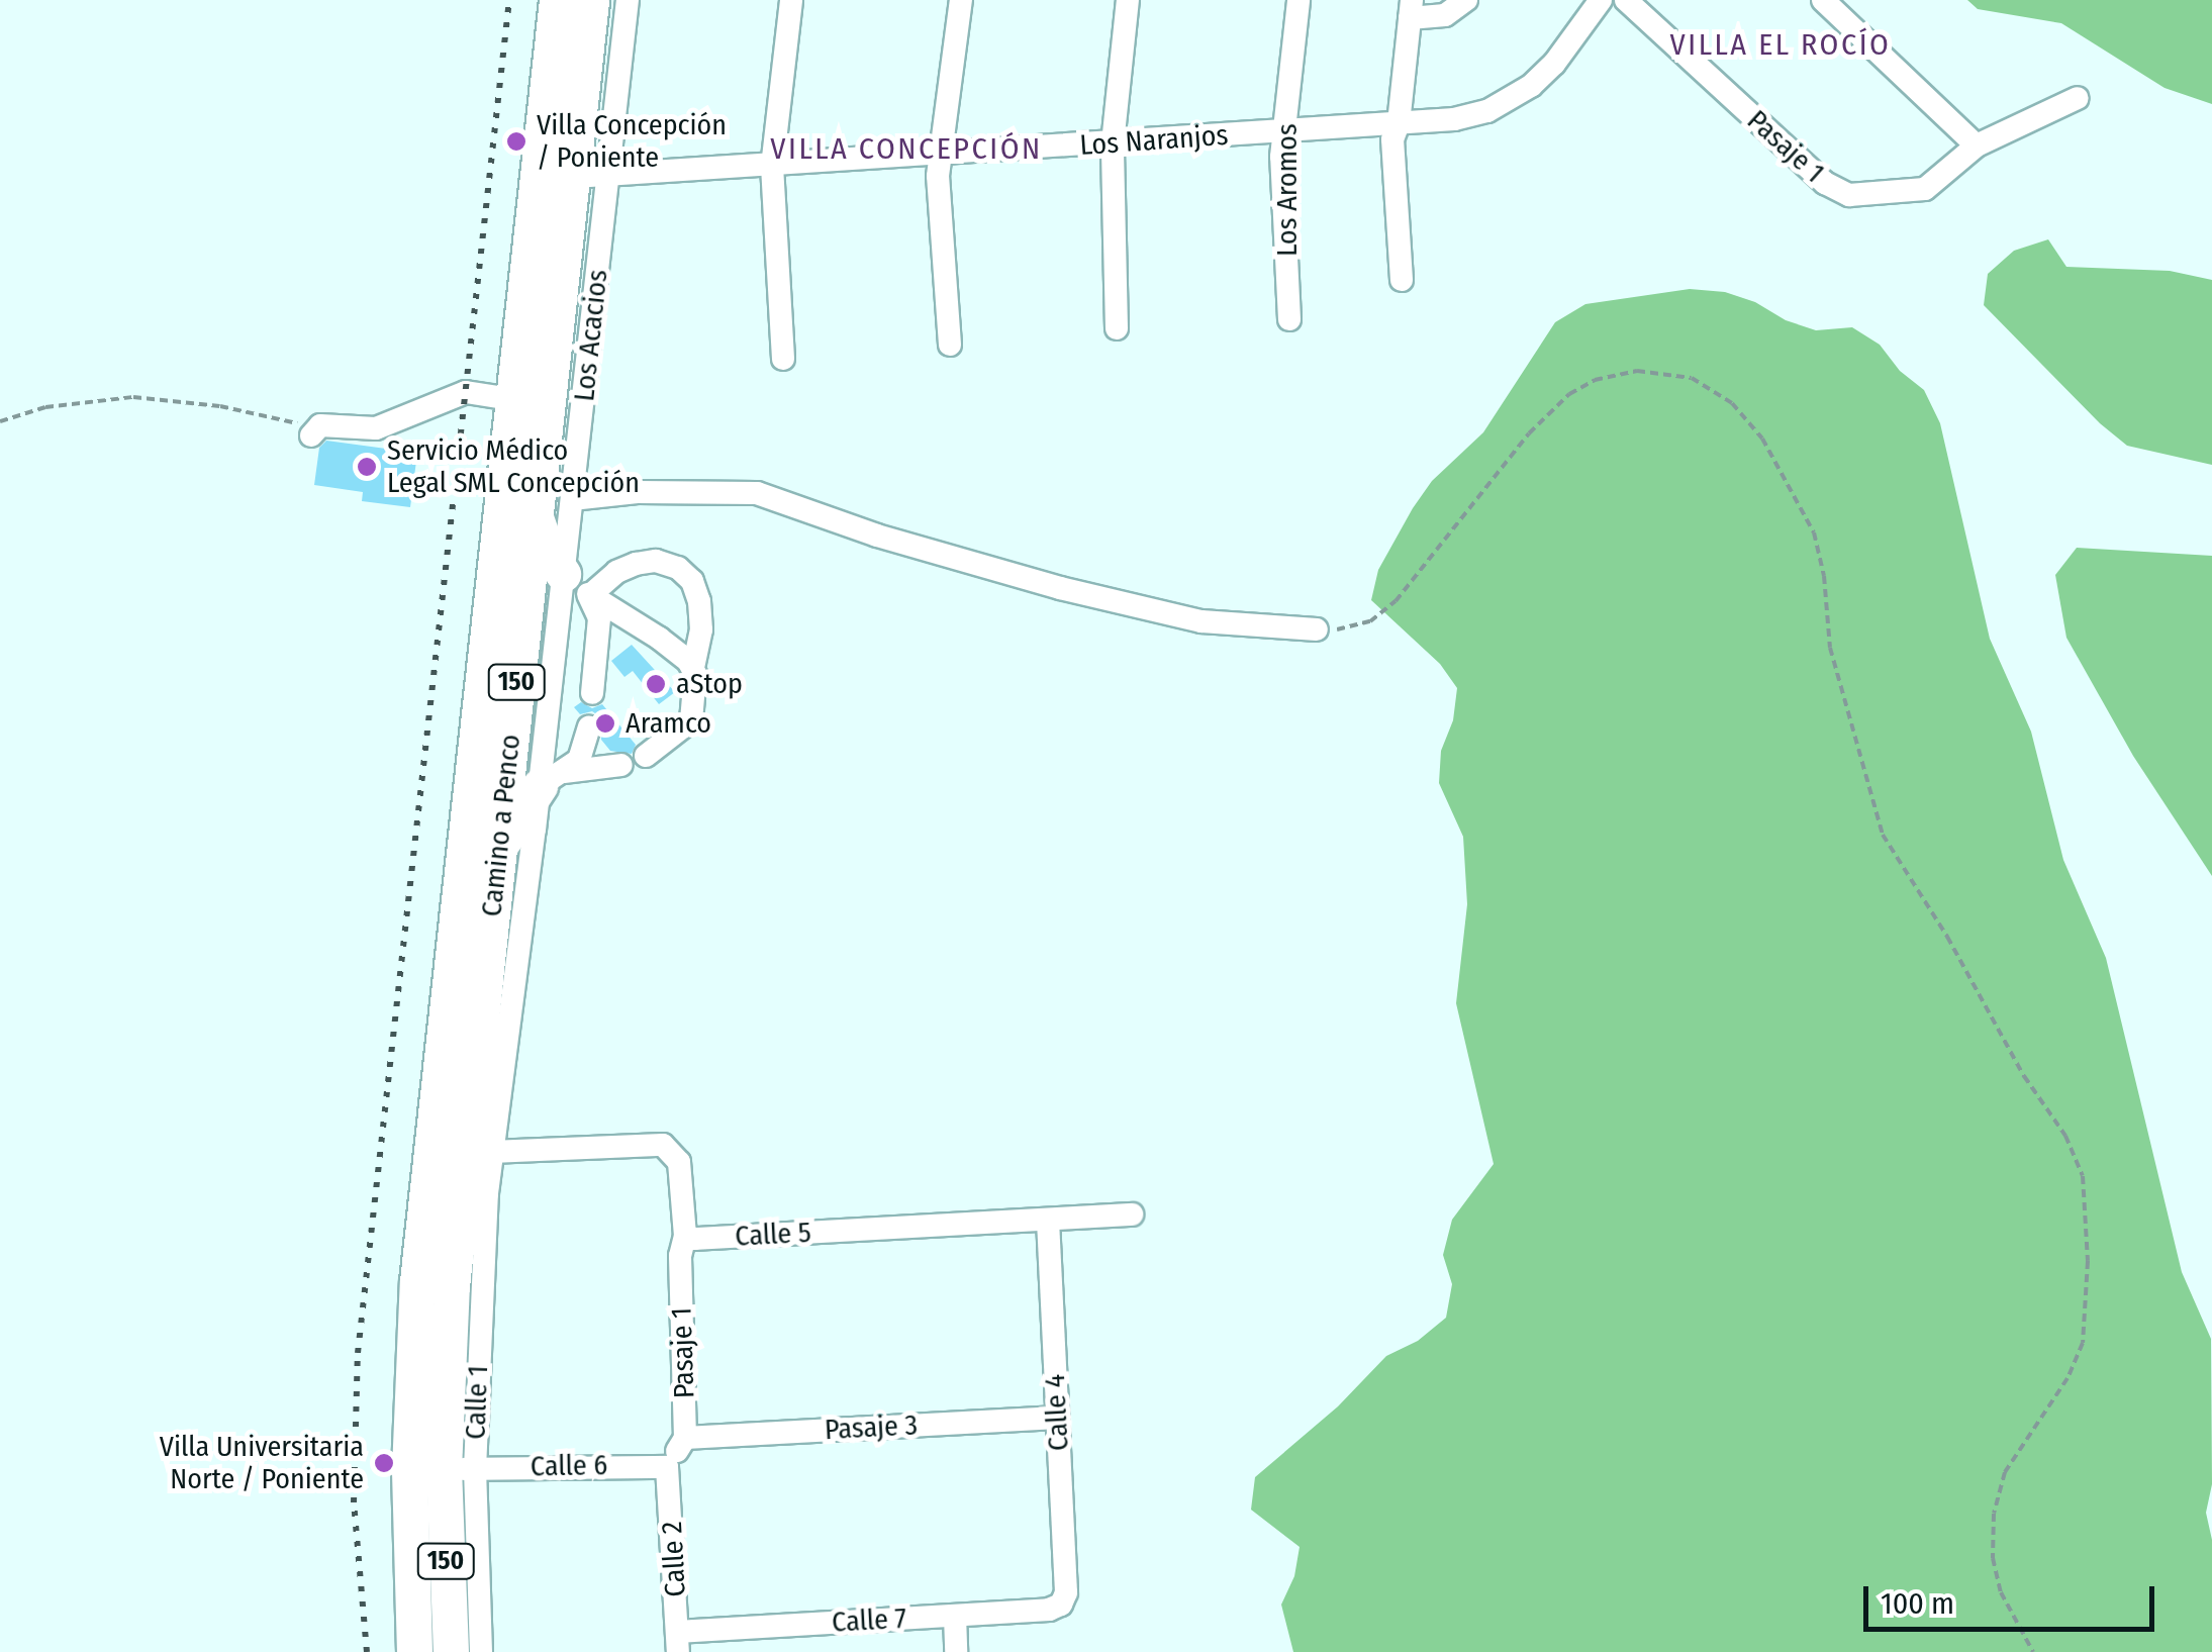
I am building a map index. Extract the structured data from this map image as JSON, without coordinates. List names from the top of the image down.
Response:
{
  "streets": {
    "highway": ["150", "Camino a Penco"],
    "street": [
      "Los Naranjos",
      "Pasaje 1",
      "Los Aromos",
      "Los Acacios",
      "Calle 5",
      "Calle 1",
      "Calle 4",
      "Pasaje 3",
      "Calle 6",
      "Calle 2",
      "Calle 7"
    ]
  },
  "crossings": [
    ["Los Naranjos", "Los Aromos"],
    ["Los Naranjos", "Los Acacios"],
    ["Los Naranjos", "Camino a Penco"],
    ["Pasaje 1", "Calle 5"],
    ["Pasaje 1", "Pasaje 3"],
    ["Pasaje 1", "Calle 6"],
    ["Pasaje 1", "Calle 2"],
    ["Los Acacios", "Calle 1"],
    ["Camino a Penco", "Calle 1"],
    ["Camino a Penco", "Calle 6"],
    ["Calle 5", "Calle 4"],
    ["Calle 1", "Calle 6"],
    ["Calle 4", "Pasaje 3"],
    ["Calle 4", "Calle 7"],
    ["Calle 6", "Calle 2"],
    ["Calle 2", "Calle 7"]
  ],
  "districts": ["VILLA EL ROCÍO", "VILLA CONCEPCIÓN"],
  "places": [
    "Villa Concepción / Poniente",
    "Servicio Médico Legal SML Concepción",
    "aStop",
    "Aramco",
    "Villa Universitaria Norte / Poniente"
  ],
  "scale_bar": "100 m"
}
